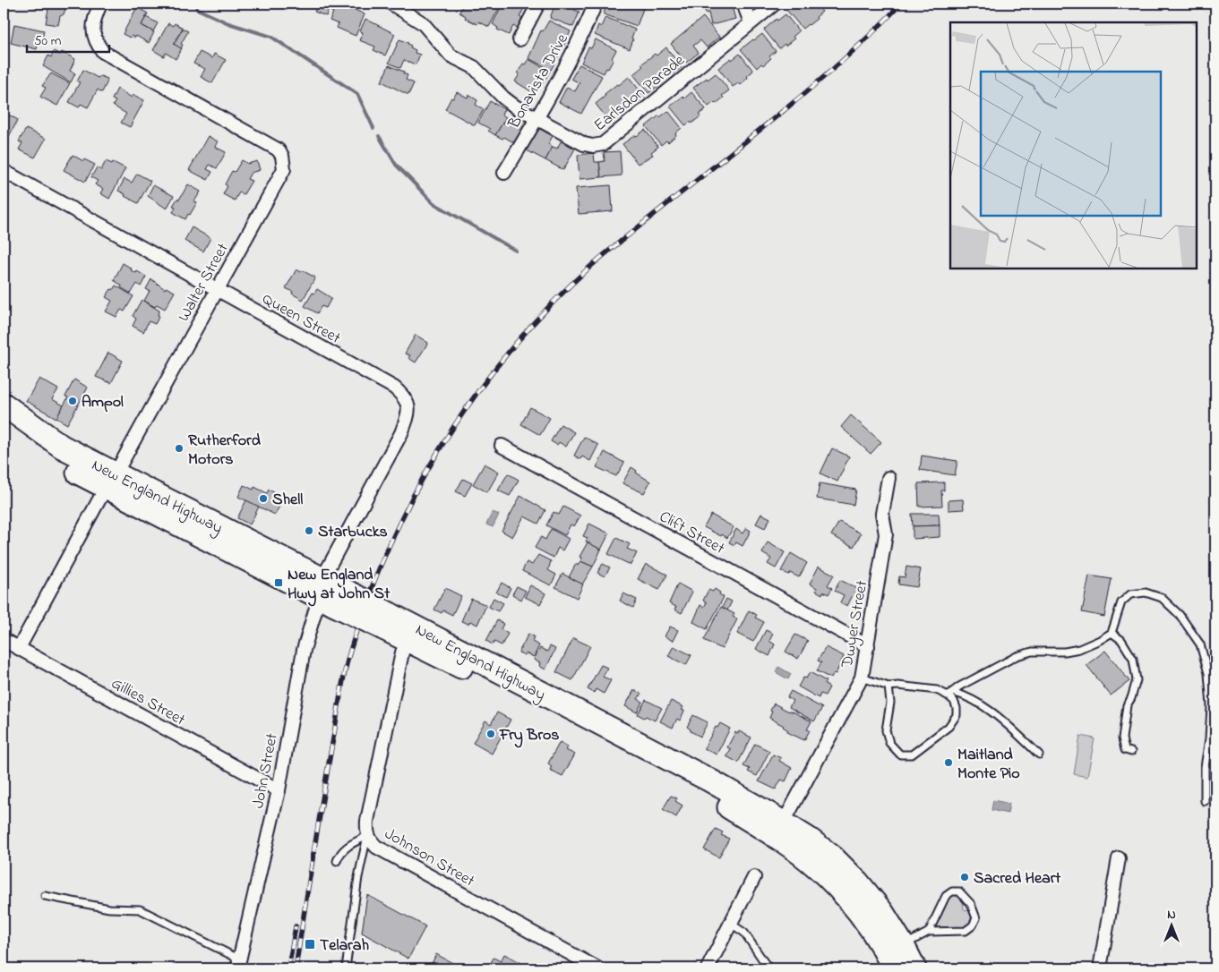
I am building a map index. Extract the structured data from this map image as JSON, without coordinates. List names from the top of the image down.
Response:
{
  "streets": {
    "highway": ["New England Highway"],
    "street": [
      "Bonavista Drive",
      "Earlsdon Parade",
      "Walter Street",
      "Queen Street",
      "Clift Street",
      "Dwyer Street",
      "Gillies Street",
      "John Street",
      "Johnson Street"
    ]
  },
  "crossings": [
    ["Bonavista Drive", "Earlsdon Parade"],
    ["Walter Street", "Queen Street"],
    ["Walter Street", "New England Highway"],
    ["Walter Street", "Gillies Street"],
    ["Queen Street", "New England Highway"],
    ["Queen Street", "John Street"],
    ["New England Highway", "Dwyer Street"],
    ["New England Highway", "John Street"],
    ["New England Highway", "Johnson Street"],
    ["Clift Street", "Dwyer Street"],
    ["Gillies Street", "John Street"]
  ],
  "places": {
    "other": [
      "Ampol",
      "Rutherford Motors",
      "Shell",
      "Starbucks",
      "Fry Bros",
      "Maitland Monte Pio",
      "Sacred Heart"
    ],
    "transit": ["New England Hwy at John St", "Telarah"]
  },
  "scale_bar": "50 m",
  "north": "top"
}
